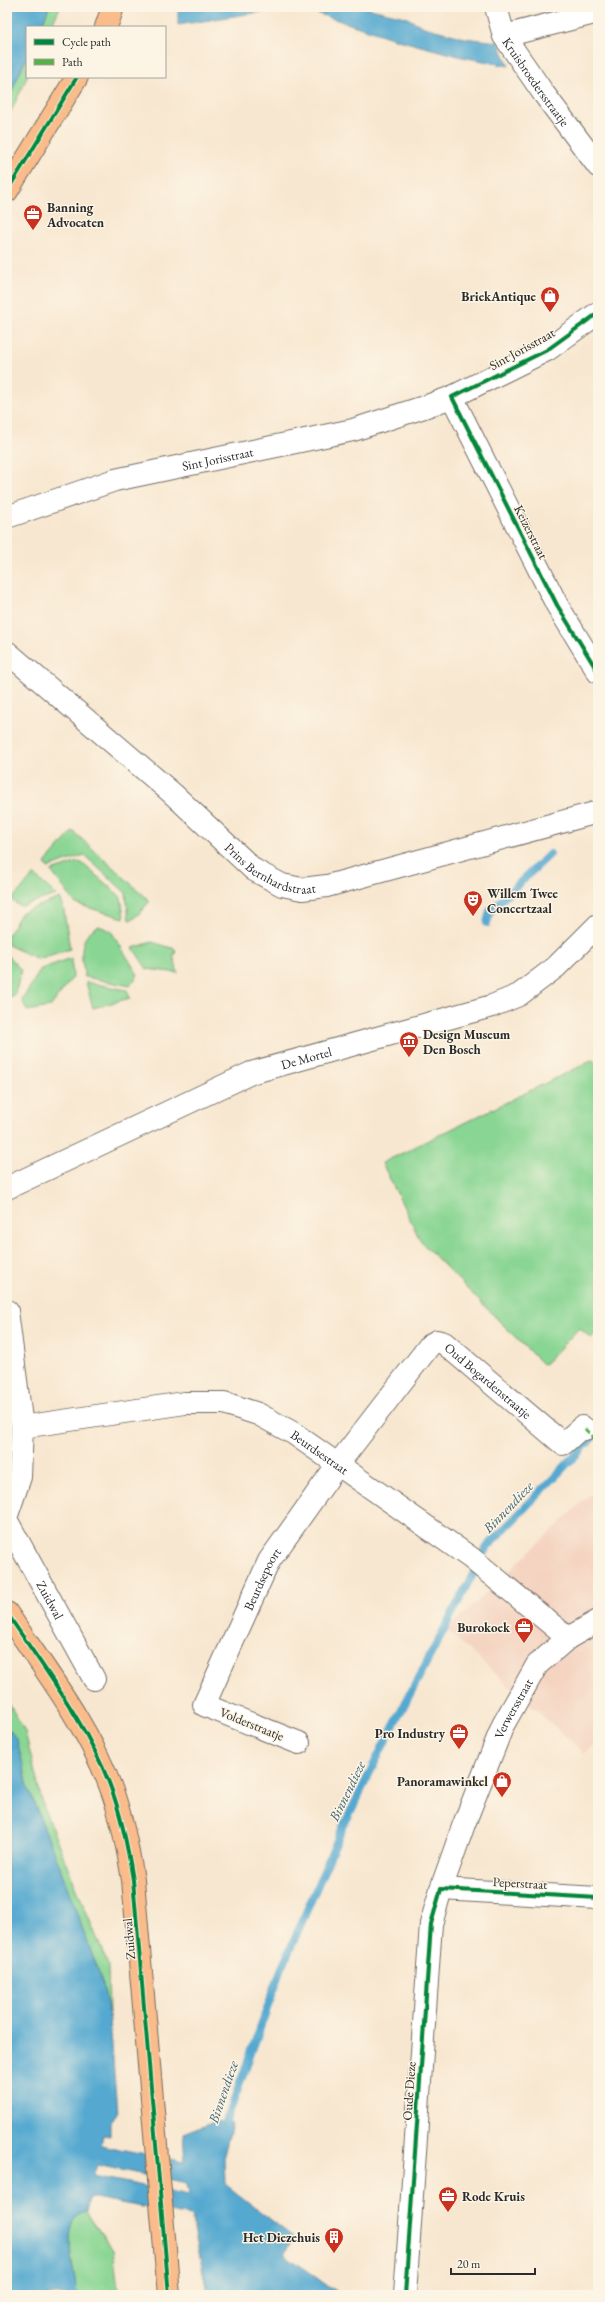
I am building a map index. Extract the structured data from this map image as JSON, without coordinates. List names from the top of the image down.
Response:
{
  "streets": {
    "main road": ["Zuidwal"],
    "street": [
      "Kruisbroedersstraatje",
      "Sint Jorisstraat",
      "Keizerstraat",
      "Prins Bernhardstraat",
      "De Mortel",
      "Oud Bogardenstraatje",
      "Beurdsestraat",
      "Beurdsepoort",
      "Verwersstraat",
      "Volderstraatje",
      "Peperstraat",
      "Oude Dieze"
    ]
  },
  "crossings": [
    ["Sint Jorisstraat", "Keizerstraat"],
    ["Oud Bogardenstraatje", "Beurdsestraat"],
    ["Oud Bogardenstraatje", "Beurdsepoort"],
    ["Beurdsestraat", "Beurdsepoort"],
    ["Beurdsestraat", "Verwersstraat"],
    ["Beurdsepoort", "Volderstraatje"],
    ["Verwersstraat", "Oude Dieze"],
    ["Peperstraat", "Oude Dieze"]
  ],
  "water": ["Binnendieze"],
  "places": {
    "office": [
      "Banning Advocaten",
      "Burokoek",
      "Pro Industry",
      "Rode Kruis"
    ],
    "shop": ["BriekAntique", "Panoramawinkel"],
    "theatre": ["Willem Twee Concertzaal"],
    "museum": ["Design Museum Den Bosch"],
    "building": ["Het Diezehuis"]
  },
  "legend": ["Cycle path", "Path"],
  "scale_bar": "20 m"
}
